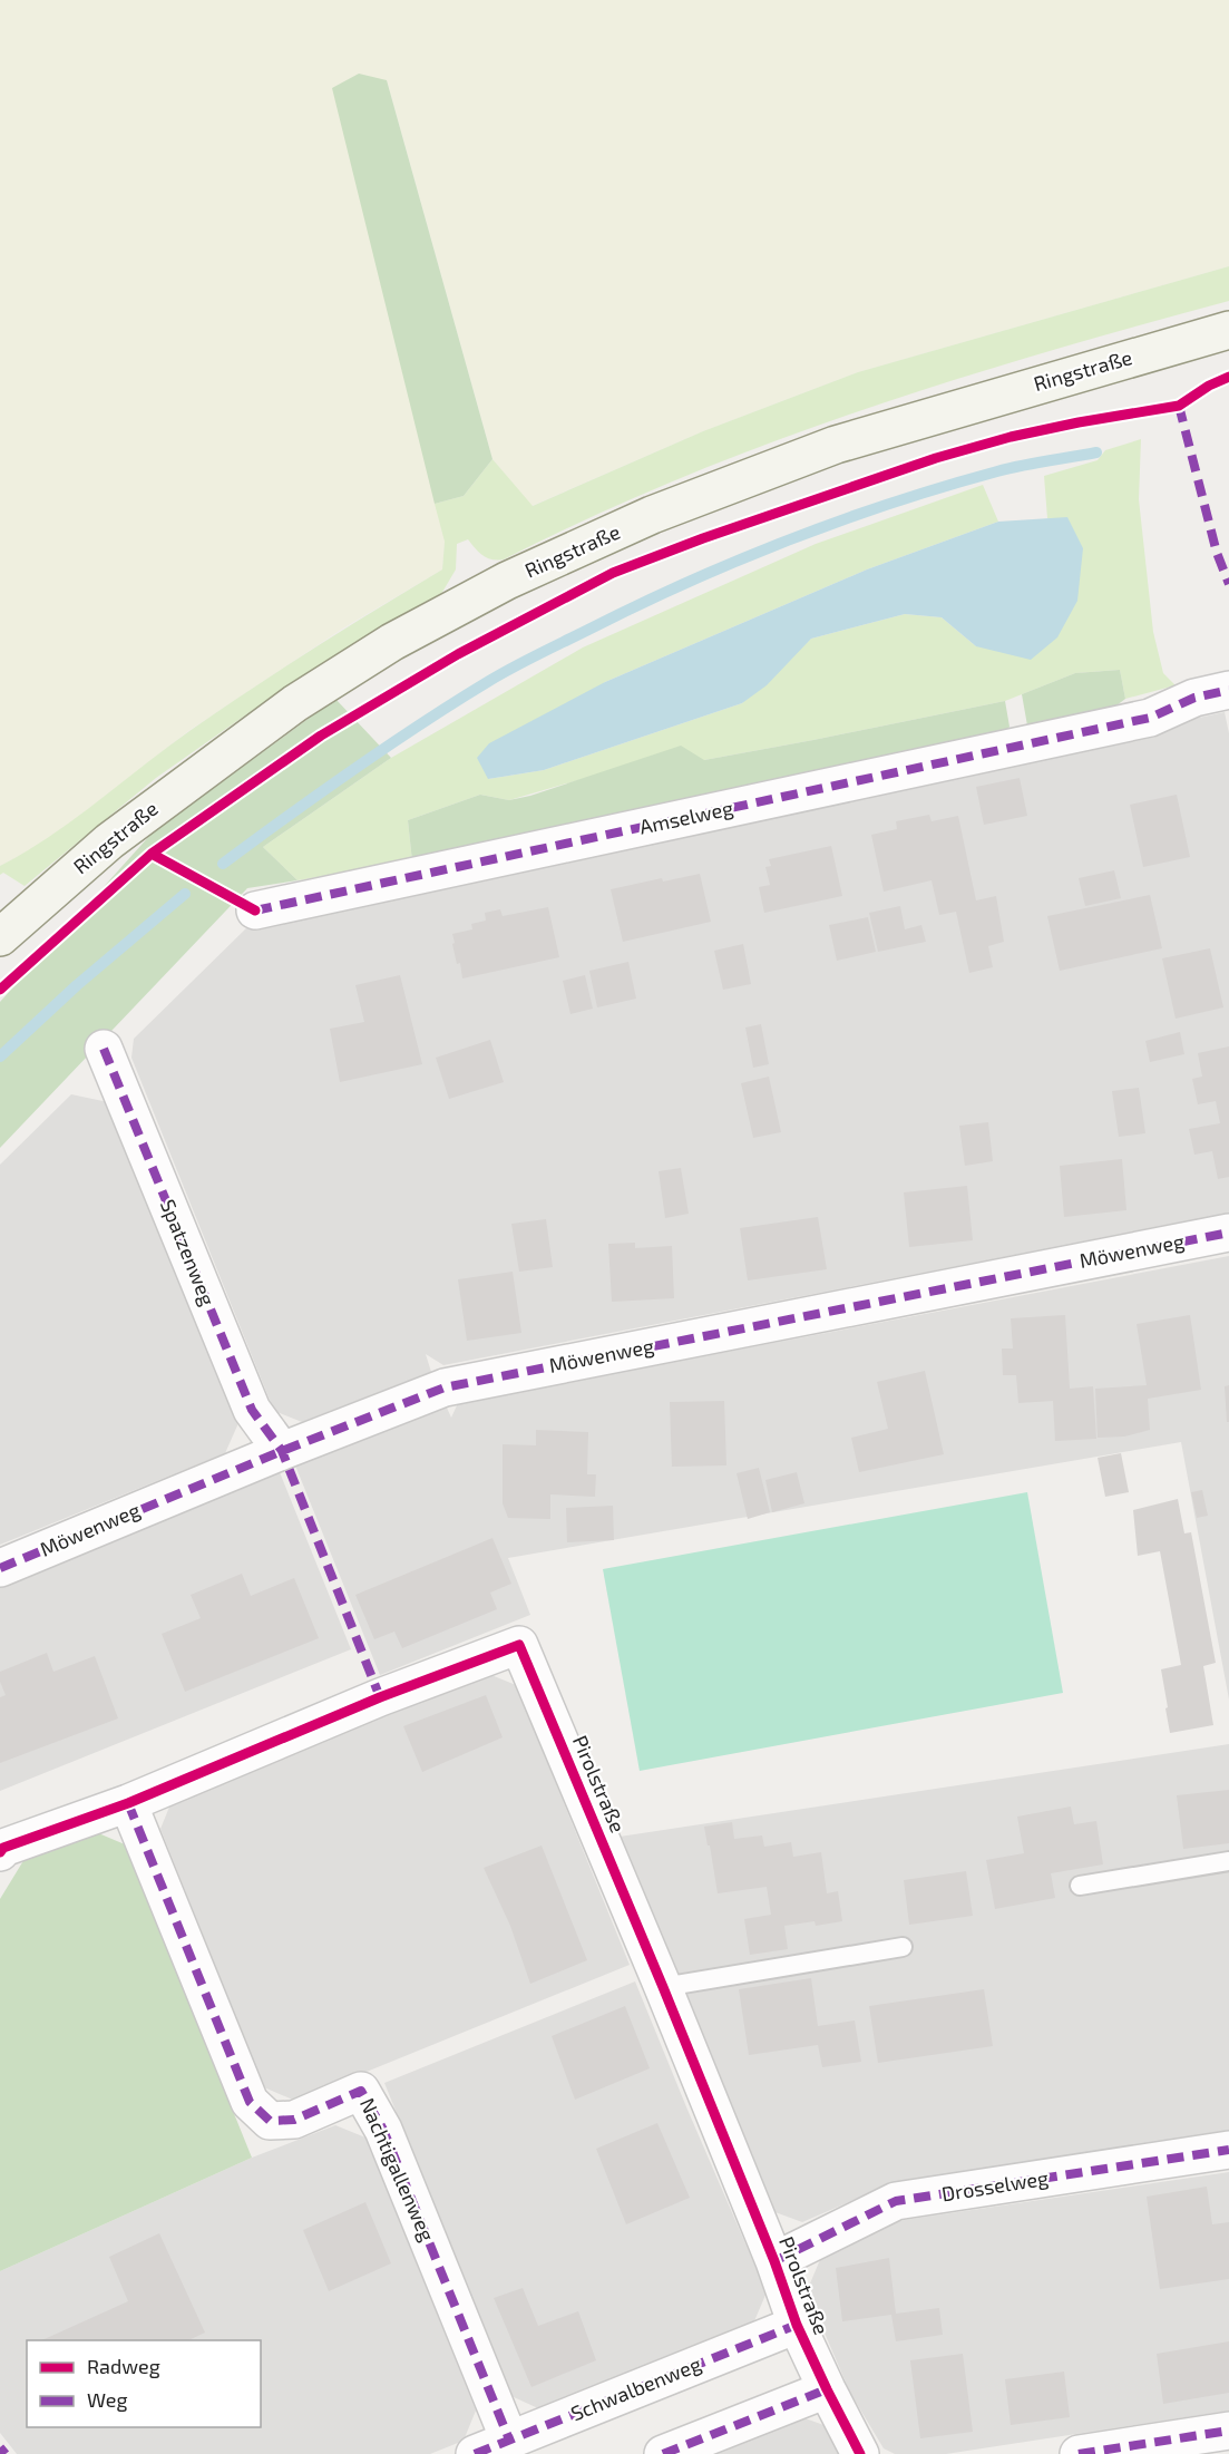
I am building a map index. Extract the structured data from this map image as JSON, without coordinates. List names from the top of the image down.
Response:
{
  "streets": {
    "main road": ["Ringstraße"],
    "street": [
      "Amselweg",
      "Möwenweg",
      "Spatzenweg",
      "Pirolstraße",
      "Nachtigallenweg",
      "Drosselweg",
      "Schwalbenweg"
    ]
  },
  "crossings": [
    ["Möwenweg", "Spatzenweg"],
    ["Pirolstraße", "Nachtigallenweg"],
    ["Pirolstraße", "Drosselweg"],
    ["Pirolstraße", "Schwalbenweg"],
    ["Nachtigallenweg", "Schwalbenweg"]
  ],
  "legend": ["Radweg", "Weg"]
}
